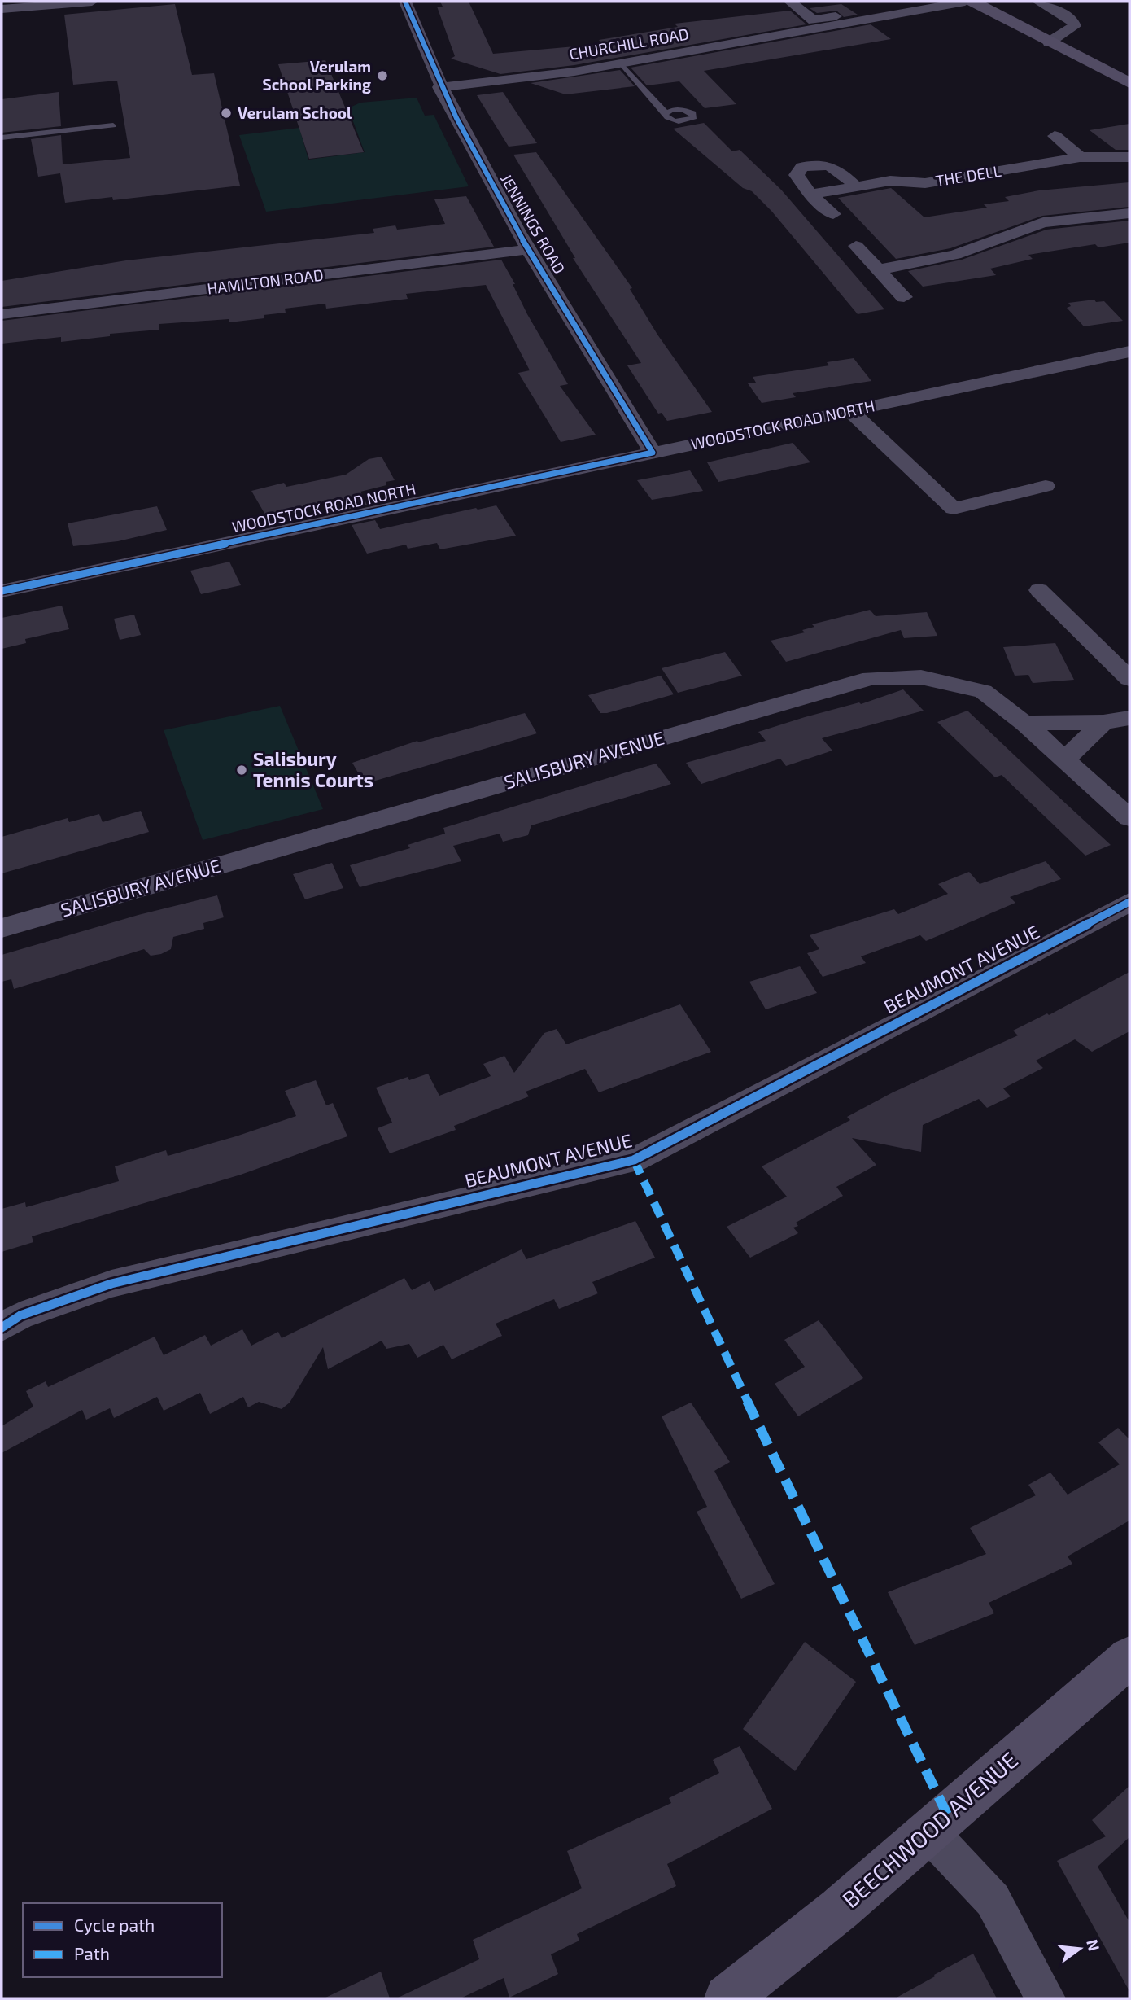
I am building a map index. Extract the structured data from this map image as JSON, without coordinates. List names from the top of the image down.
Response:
{
  "streets": {
    "street": [
      "CHURCHILL ROAD",
      "THE DELL",
      "JENNINGS ROAD",
      "HAMILTON ROAD",
      "WOODSTOCK ROAD NORTH",
      "SALISBURY AVENUE",
      "BEAUMONT AVENUE",
      "BEECHWOOD AVENUE"
    ]
  },
  "crossings": [
    ["CHURCHILL ROAD", "JENNINGS ROAD"],
    ["JENNINGS ROAD", "HAMILTON ROAD"],
    ["JENNINGS ROAD", "WOODSTOCK ROAD NORTH"]
  ],
  "places": ["Verulam School Parking", "Verulam School", "Salisbury Tennis Courts"],
  "legend": ["Cycle path", "Path"],
  "north": "right"
}
